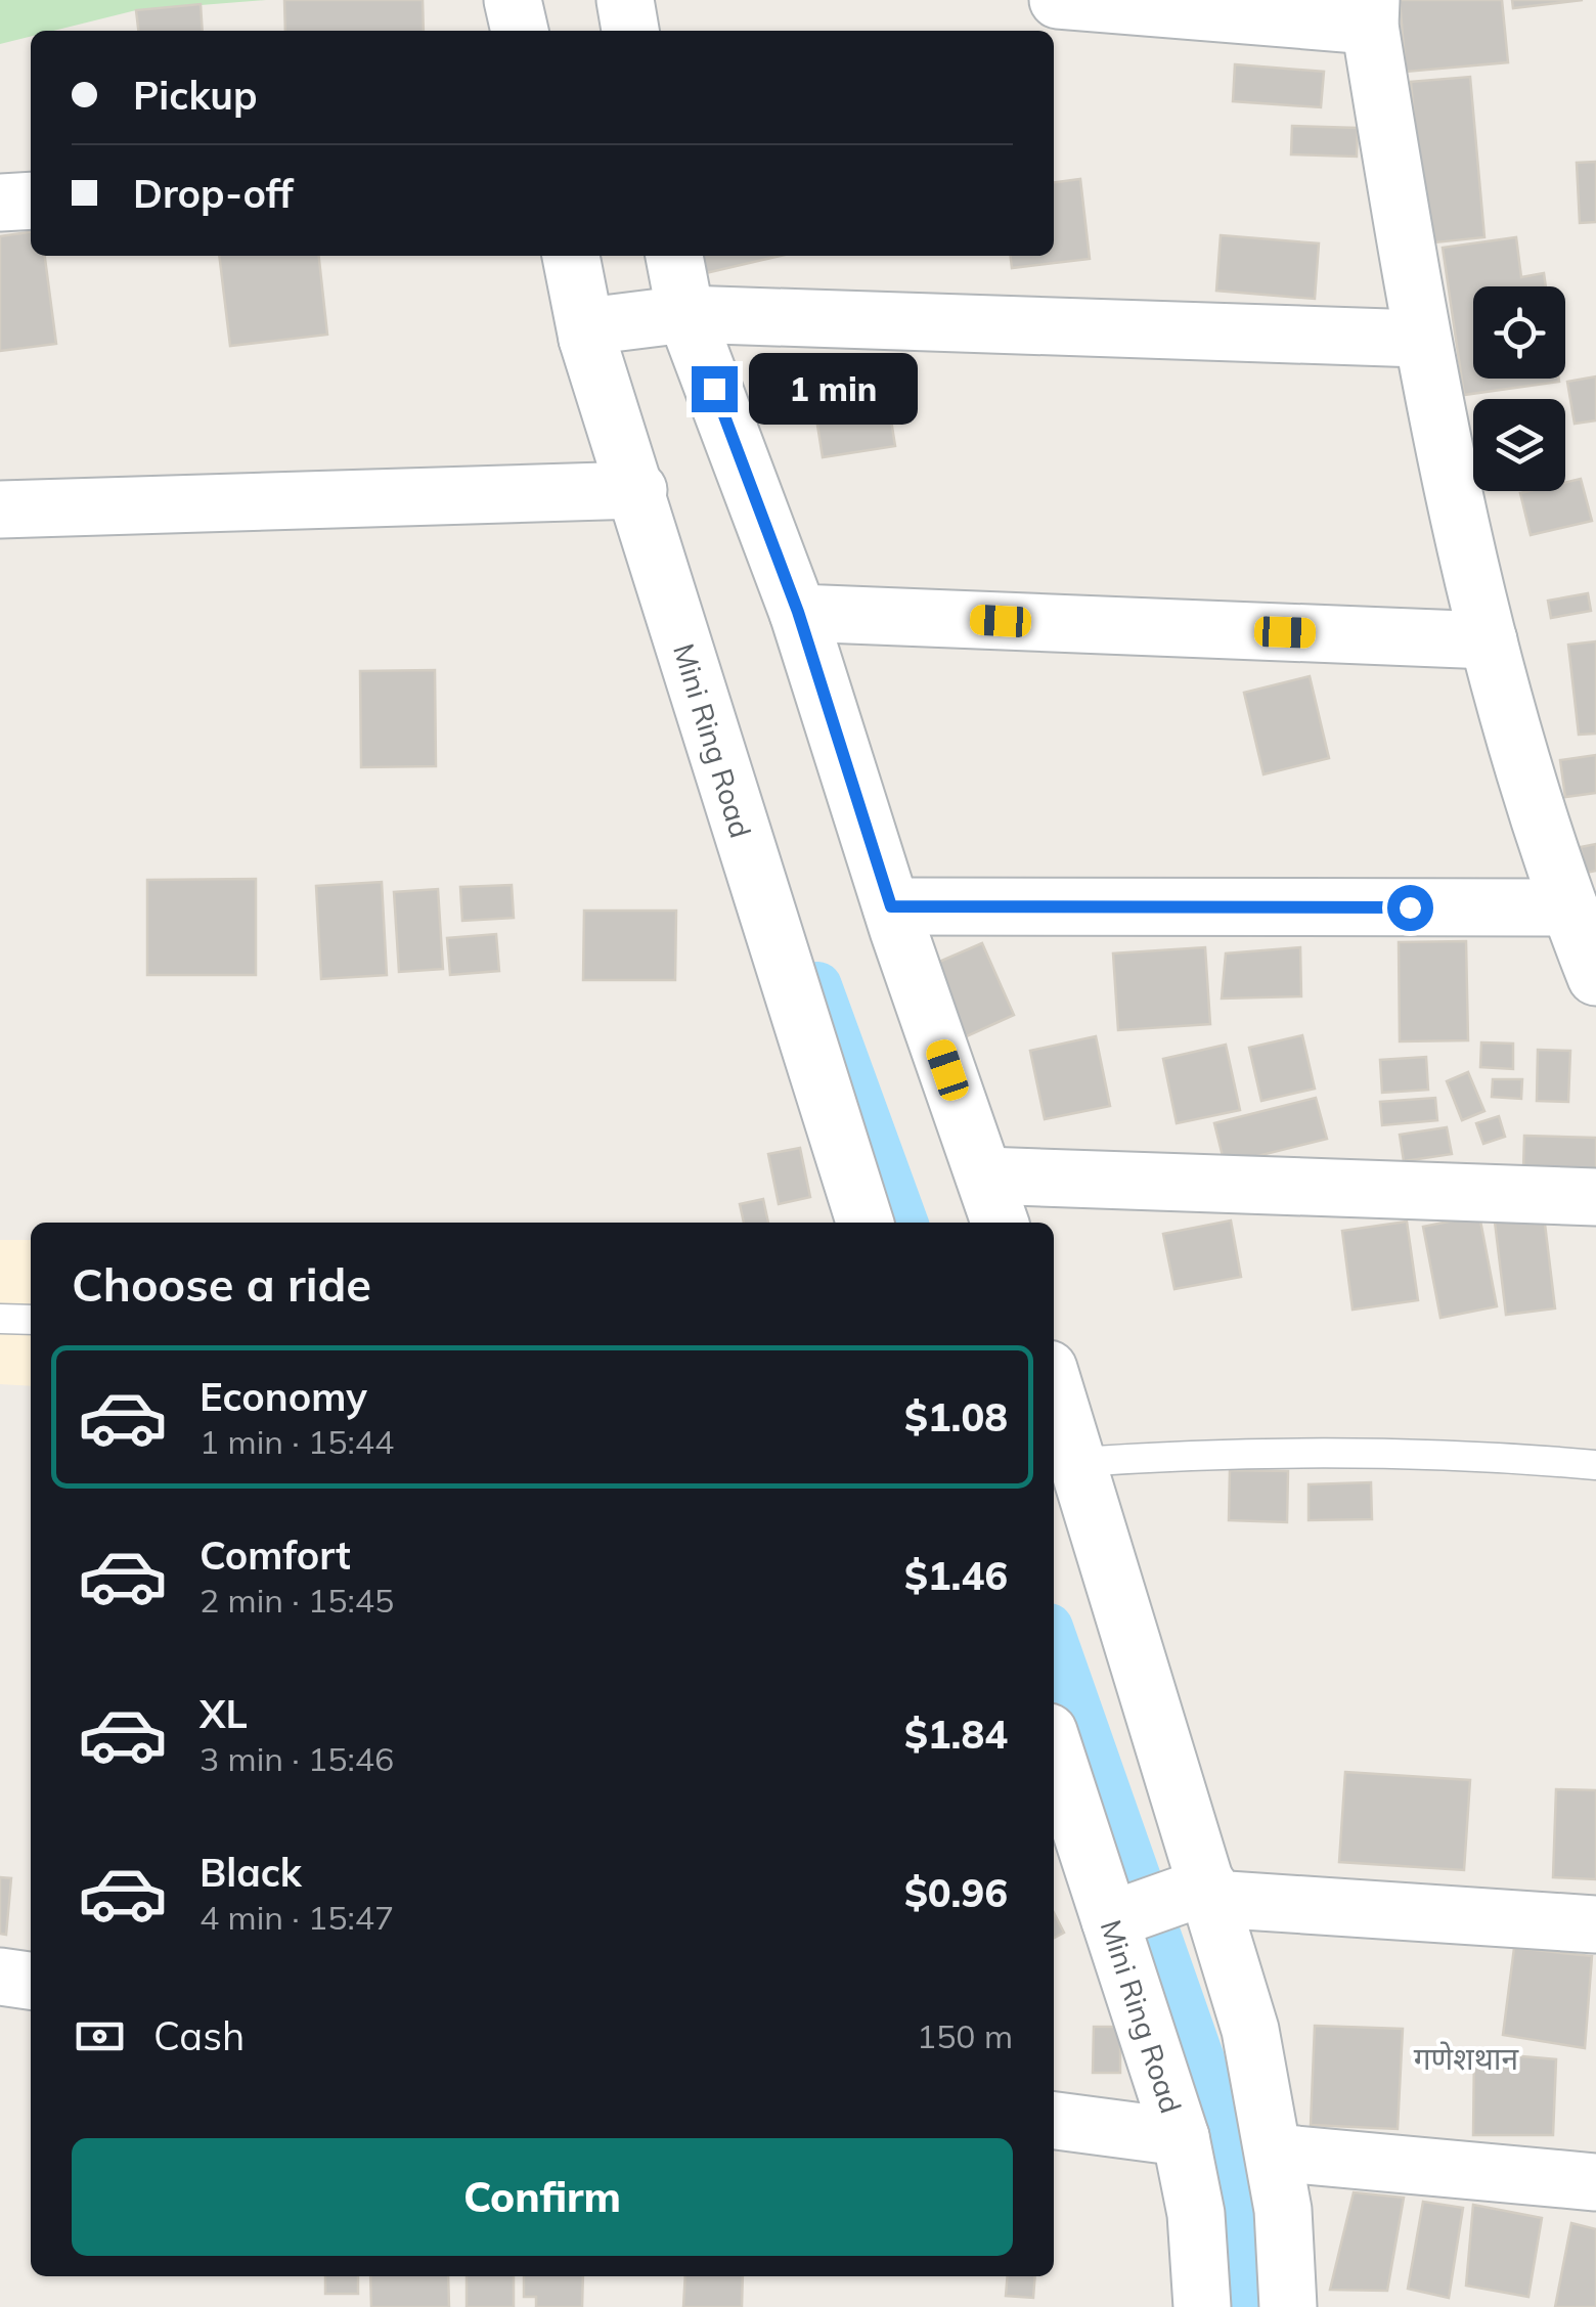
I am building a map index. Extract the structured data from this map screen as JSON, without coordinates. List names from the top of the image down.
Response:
{
  "streets": {
    "street": ["Mini Ring Road"]
  },
  "districts": ["गणेशथान"],
  "page": {
    "banner": ["Pickup", "Drop-off"],
    "bubble": "1 min",
    "heading": "Choose a ride",
    "list": [
      {
        "name": "Economy",
        "note": "1 min · 15:44",
        "value": "$1.08"
      },
      {
        "name": "Comfort",
        "note": "2 min · 15:45",
        "value": "$1.46"
      },
      {
        "name": "XL",
        "note": "3 min · 15:46",
        "value": "$1.84"
      },
      {
        "name": "Black",
        "note": "4 min · 15:47",
        "value": "$0.96"
      }
    ],
    "pay": ["Cash", "150 m"],
    "buttons": "Confirm"
  }
}
